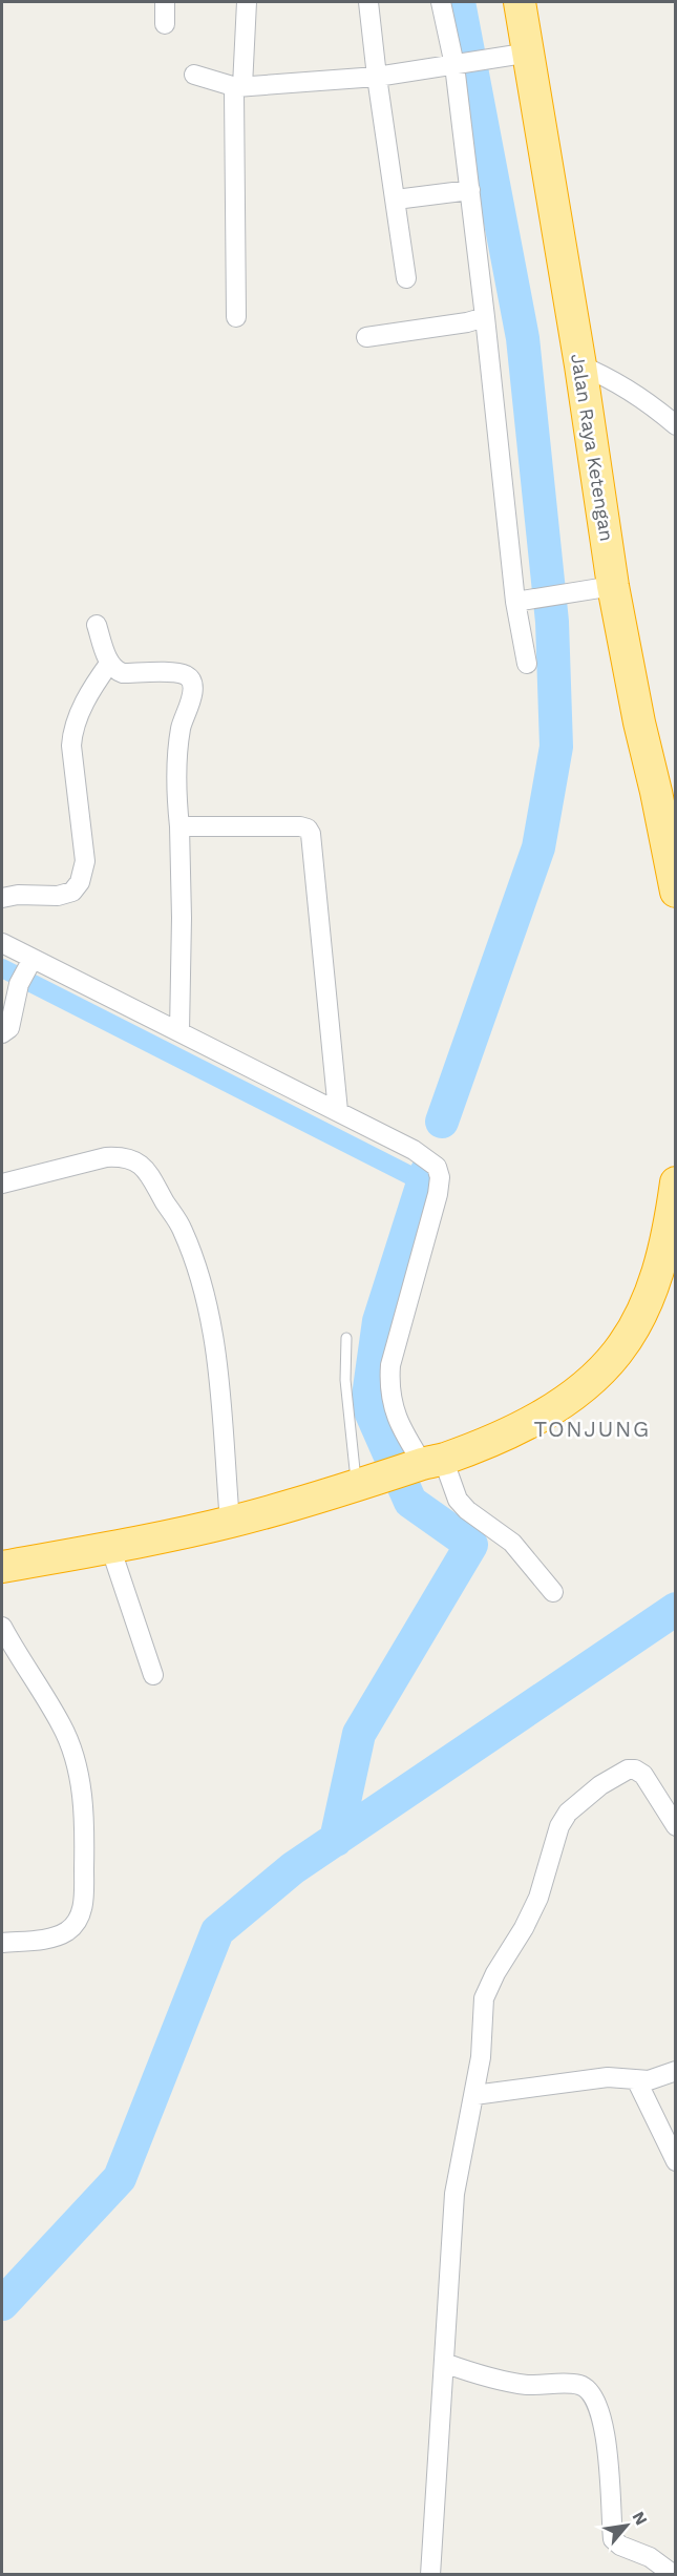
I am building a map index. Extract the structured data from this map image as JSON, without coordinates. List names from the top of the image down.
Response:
{
  "streets": {
    "highway": ["Jalan Raya Ketengan"]
  },
  "districts": ["TONJUNG"],
  "north": "top right"
}
